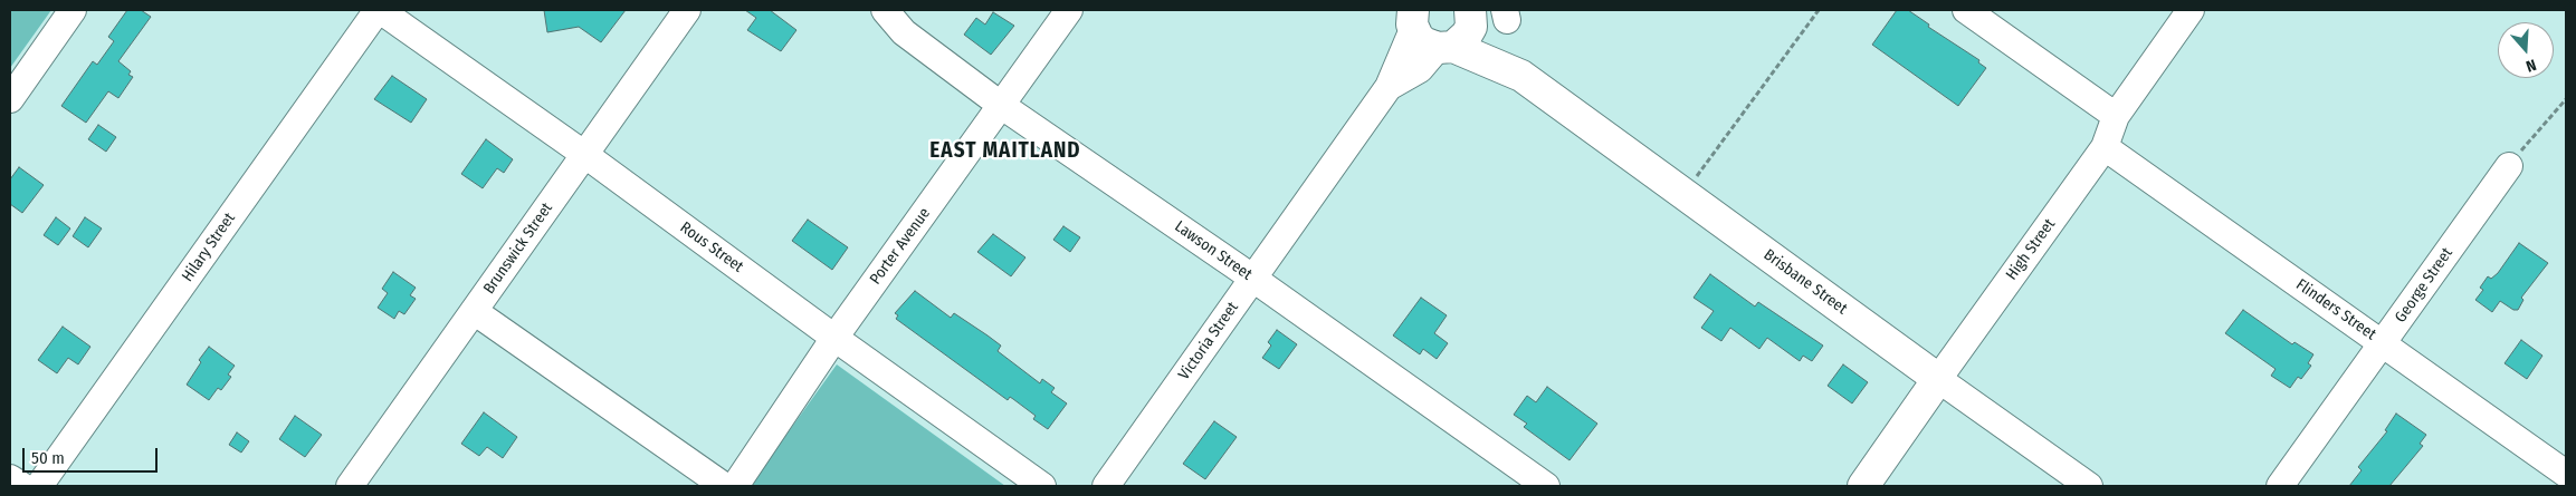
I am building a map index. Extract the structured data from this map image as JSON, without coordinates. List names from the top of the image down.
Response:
{
  "streets": {
    "main road": ["High Street", "Brisbane Street"],
    "street": [
      "Porter Avenue",
      "Hilary Street",
      "Rous Street",
      "Brunswick Street",
      "Lawson Street",
      "George Street",
      "Flinders Street",
      "Victoria Street"
    ]
  },
  "crossings": [
    ["Porter Avenue", "Rous Street"],
    ["Porter Avenue", "Lawson Street"],
    ["Hilary Street", "Rous Street"],
    ["Rous Street", "Brunswick Street"],
    ["High Street", "Brisbane Street"],
    ["High Street", "Flinders Street"],
    ["Lawson Street", "Victoria Street"],
    ["Brisbane Street", "Victoria Street"],
    ["George Street", "Flinders Street"]
  ],
  "districts": ["EAST MAITLAND"],
  "scale_bar": "50 m",
  "north": "bottom"
}
